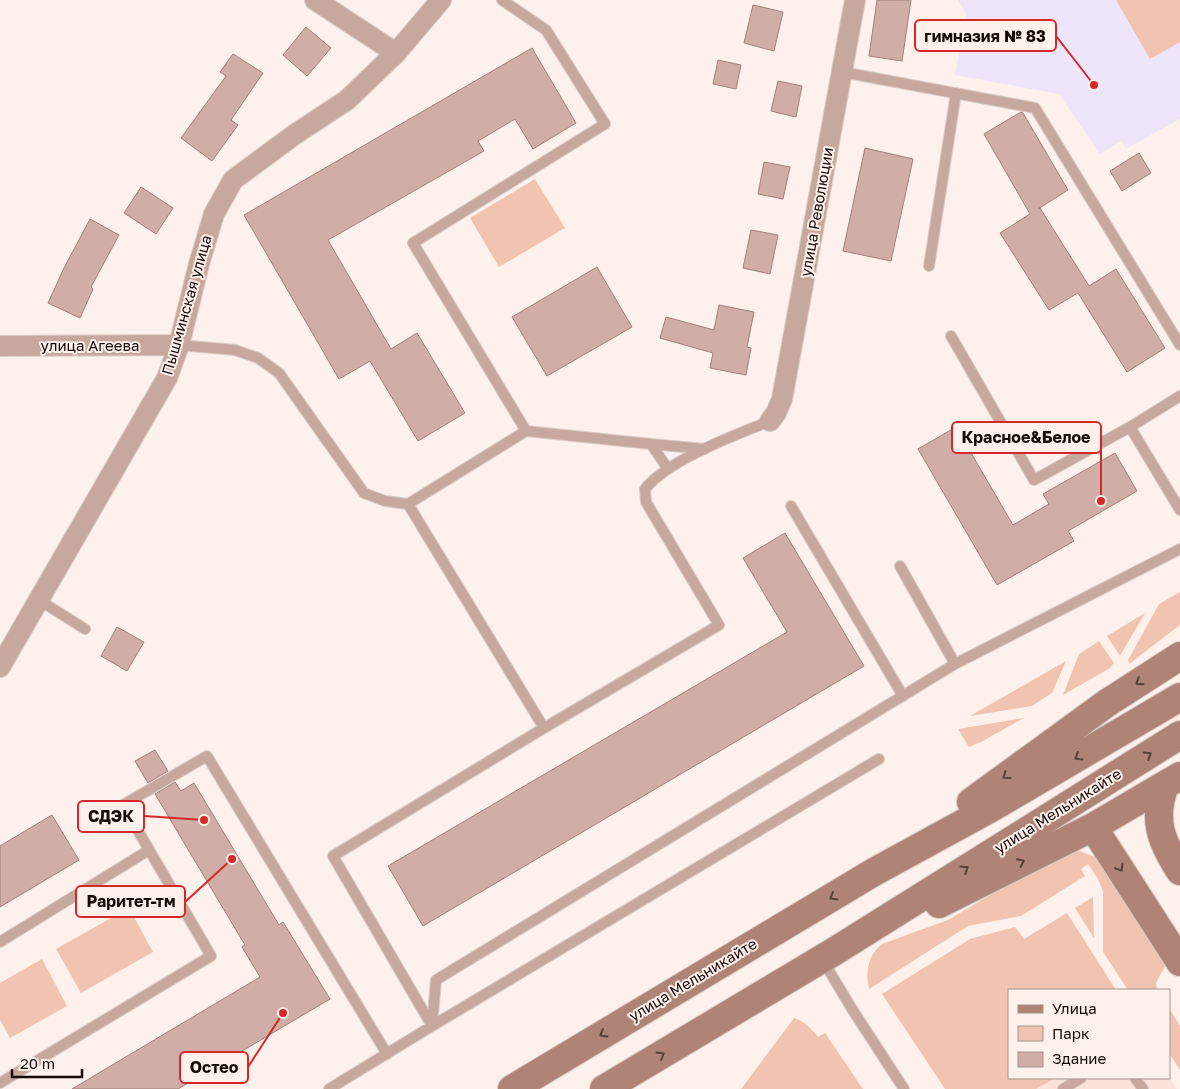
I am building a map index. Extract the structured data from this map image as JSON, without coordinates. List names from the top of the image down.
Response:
{
  "streets": {
    "main road": ["улица Мельникайте"],
    "street": ["улица Революции", "Пышминская улица", "улица Агеева"]
  },
  "crossings": [
    ["Пышминская улица", "улица Агеева"]
  ],
  "places": [
    "гимназия № 83",
    "Красное&Белое",
    "СДЭК",
    "Раритет-тм",
    "Остео"
  ],
  "legend": ["Улица", "Парк", "Здание"],
  "scale_bar": "20 m"
}
